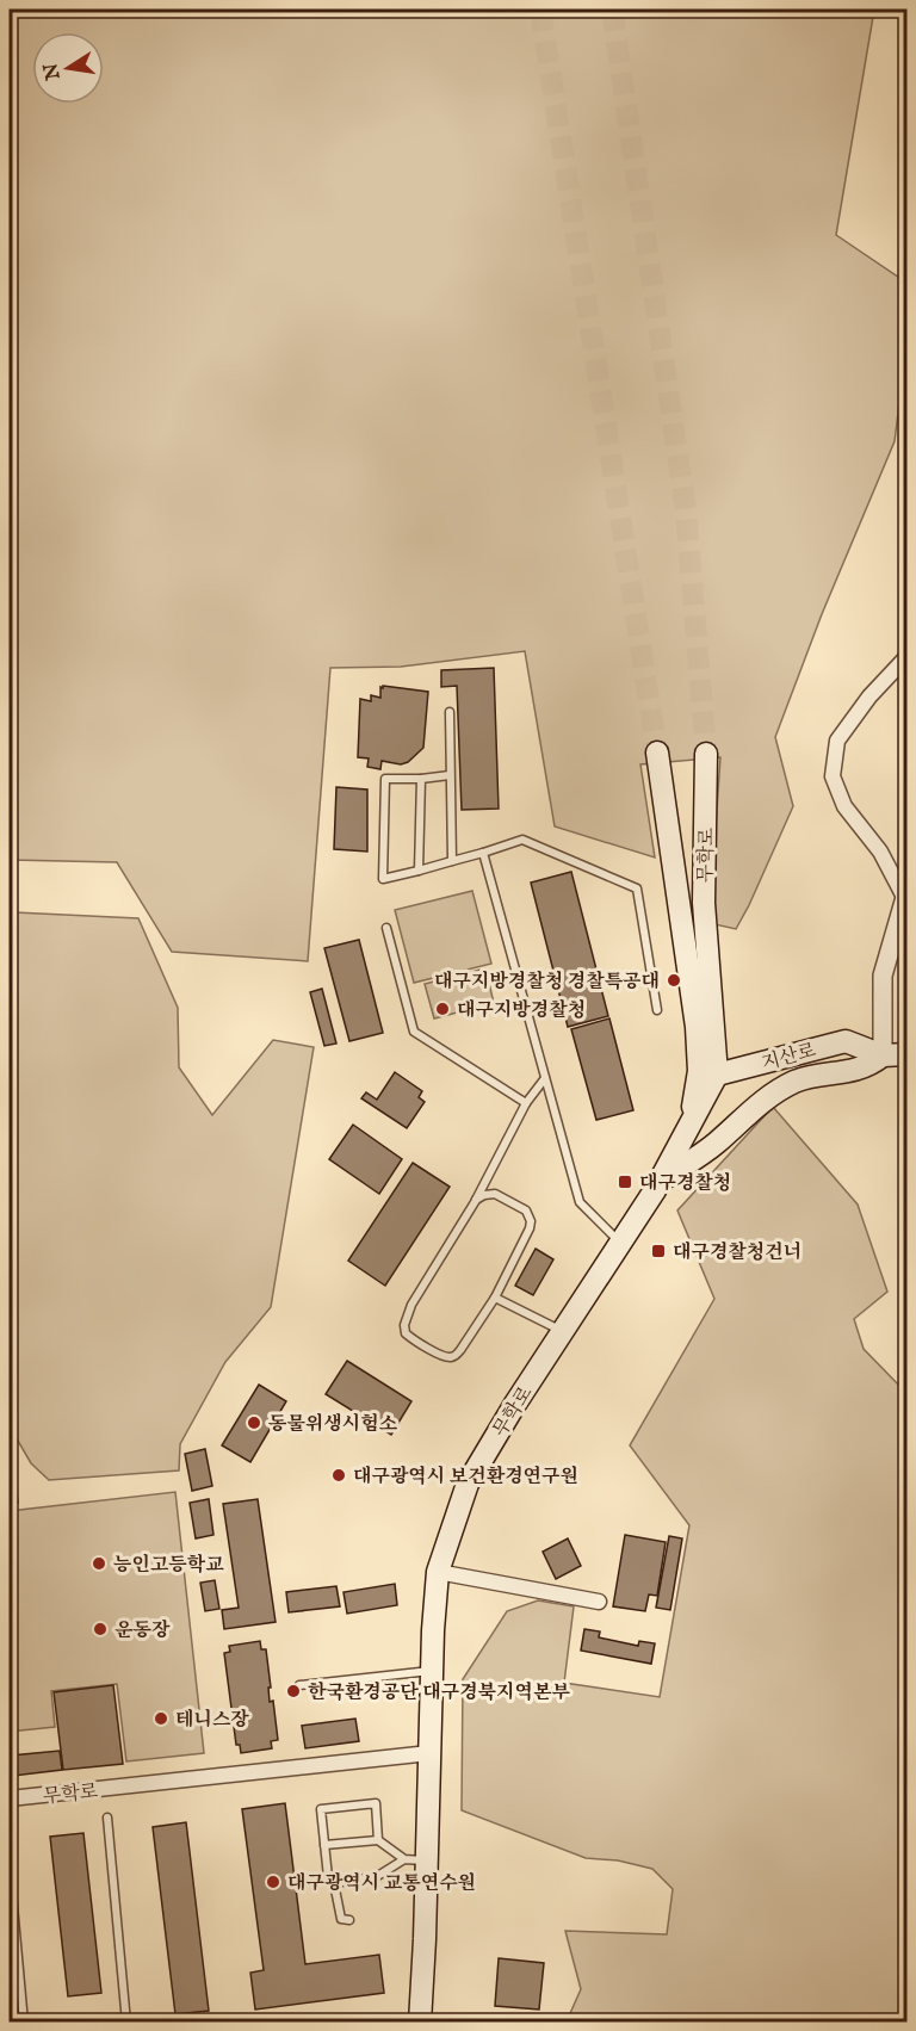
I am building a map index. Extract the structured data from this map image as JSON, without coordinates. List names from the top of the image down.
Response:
{
  "streets": {
    "main road": ["무학로", "지산로"]
  },
  "crossings": [
    ["무학로", "지산로"]
  ],
  "places": {
    "other": [
      "대구지방경찰청 경찰특공대",
      "대구지방경찰청",
      "동물위생시험소",
      "대구광역시 보건환경연구원",
      "능인고등학교",
      "운동장",
      "한국환경공단 대구경북지역본부",
      "테니스장",
      "대구광역시 교통연수원"
    ],
    "transit": ["대구경찰청", "대구경찰청건너"]
  },
  "north": "left"
}
